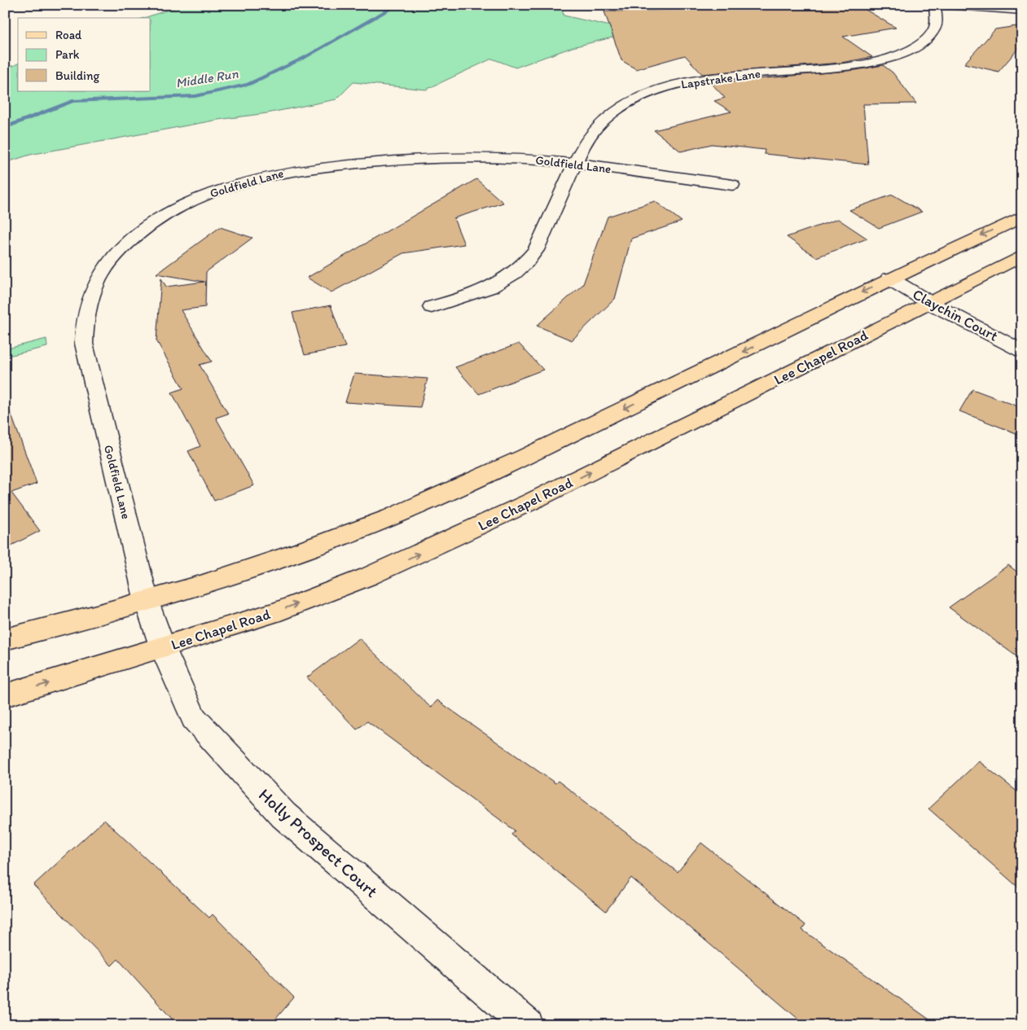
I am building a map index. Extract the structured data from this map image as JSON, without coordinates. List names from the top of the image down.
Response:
{
  "streets": {
    "main road": ["Lee Chapel Road"],
    "street": [
      "Lapstrake Lane",
      "Goldfield Lane",
      "Claychin Court",
      "Holly Prospect Court"
    ]
  },
  "crossings": [
    ["Lapstrake Lane", "Goldfield Lane"],
    ["Goldfield Lane", "Holly Prospect Court"],
    ["Claychin Court", "Lee Chapel Road"],
    ["Lee Chapel Road", "Holly Prospect Court"]
  ],
  "water": ["Middle Run"],
  "legend": ["Road", "Park", "Building"]
}
